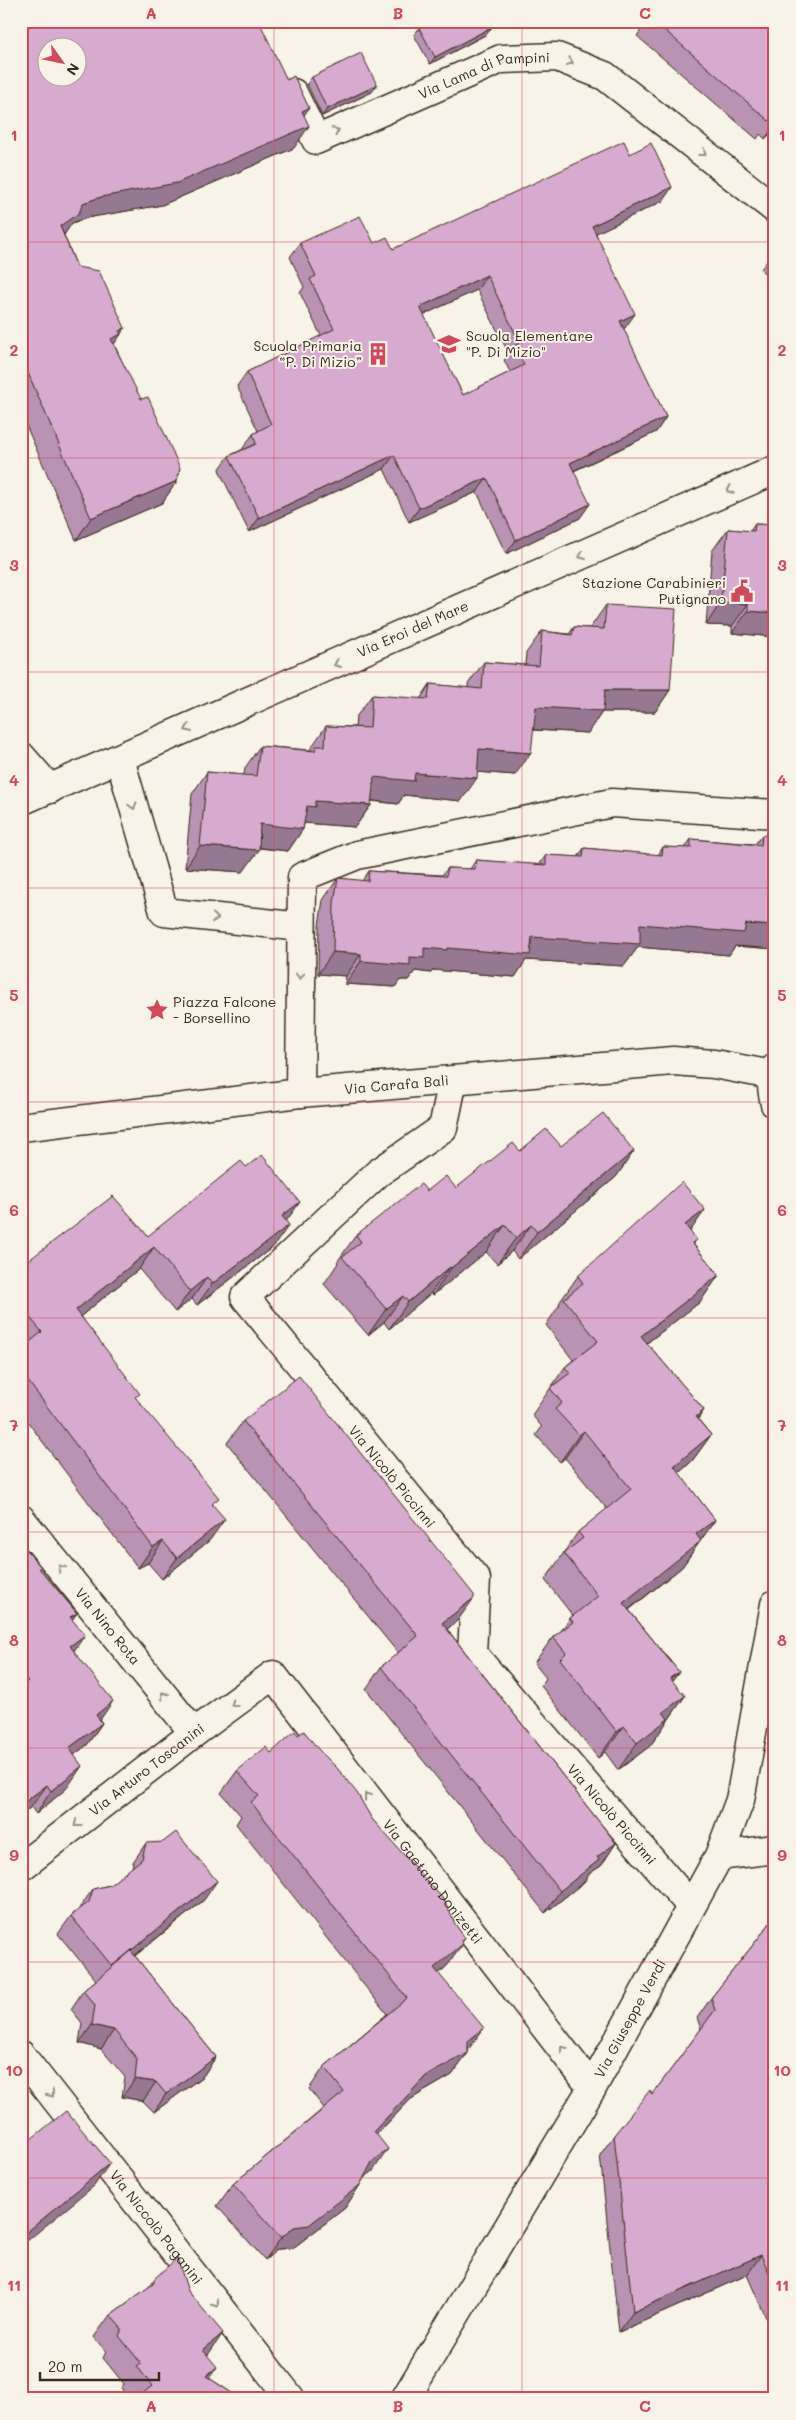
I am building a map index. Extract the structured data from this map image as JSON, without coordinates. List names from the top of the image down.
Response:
{
  "streets": {
    "street": [
      "Via Lama di Pampini",
      "Via Eroi del Mare",
      "Via Carafa Balì",
      "Via Nicolò Piccinni",
      "Via Nino Rota",
      "Via Arturo Toscanini",
      "Via Gaetano Donizetti",
      "Via Giuseppe Verdi",
      "Via Niccolò Paganini"
    ]
  },
  "crossings": [
    ["Via Carafa Balì", "Via Nicolò Piccinni"],
    ["Via Nicolò Piccinni", "Via Giuseppe Verdi"],
    ["Via Nino Rota", "Via Arturo Toscanini"],
    ["Via Arturo Toscanini", "Via Gaetano Donizetti"],
    ["Via Gaetano Donizetti", "Via Giuseppe Verdi"]
  ],
  "one_way": [
    "Via Lama di Pampini",
    "Via Eroi del Mare",
    "Via Nino Rota",
    "Via Arturo Toscanini",
    "Via Gaetano Donizetti",
    "Via Niccolò Paganini"
  ],
  "places": {
    "school or university": ["Scuola Elementare \"P. Di Mizio\""],
    "building": ["Scuola Primaria “P. Di Mizio”"],
    "public building": ["Stazione Carabinieri Putignano"],
    "place": ["Piazza Falcone - Borsellino"]
  },
  "scale_bar": "20 m",
  "north": "bottom right",
  "grid": {
    "columns": ["A", "B", "C"],
    "rows": [
      "1",
      "2",
      "3",
      "4",
      "5",
      "6",
      "7",
      "8",
      "9",
      "10",
      "11"
    ]
  }
}
